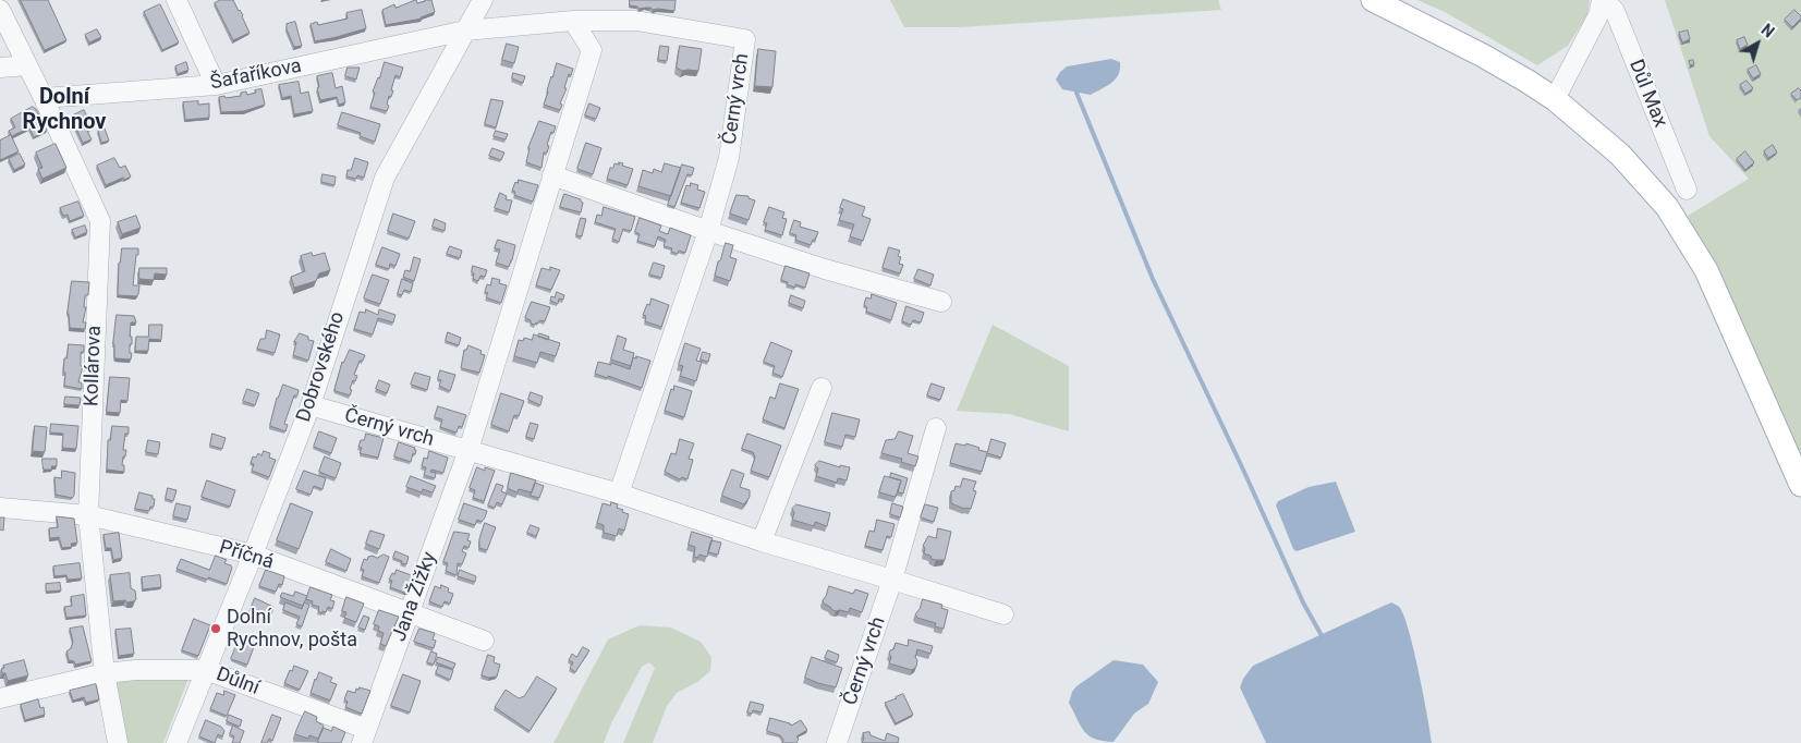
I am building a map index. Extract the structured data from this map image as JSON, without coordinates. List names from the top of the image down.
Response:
{
  "streets": {
    "street": [
      "Šafaříkova",
      "Důl Max",
      "Černý vrch",
      "Kollárova",
      "Dobrovského",
      "Příčná",
      "Jana Žižky",
      "Důlní"
    ]
  },
  "crossings": [
    ["Šafaříkova", "Černý vrch"],
    ["Šafaříkova", "Kollárova"],
    ["Šafaříkova", "Dobrovského"],
    ["Černý vrch", "Dobrovského"],
    ["Černý vrch", "Jana Žižky"],
    ["Kollárova", "Příčná"],
    ["Kollárova", "Důlní"],
    ["Dobrovského", "Příčná"],
    ["Dobrovského", "Důlní"],
    ["Příčná", "Jana Žižky"],
    ["Jana Žižky", "Důlní"]
  ],
  "districts": ["Dolní Rychnov"],
  "places": ["Dolní Rychnov, pošta"],
  "north": "top right"
}
